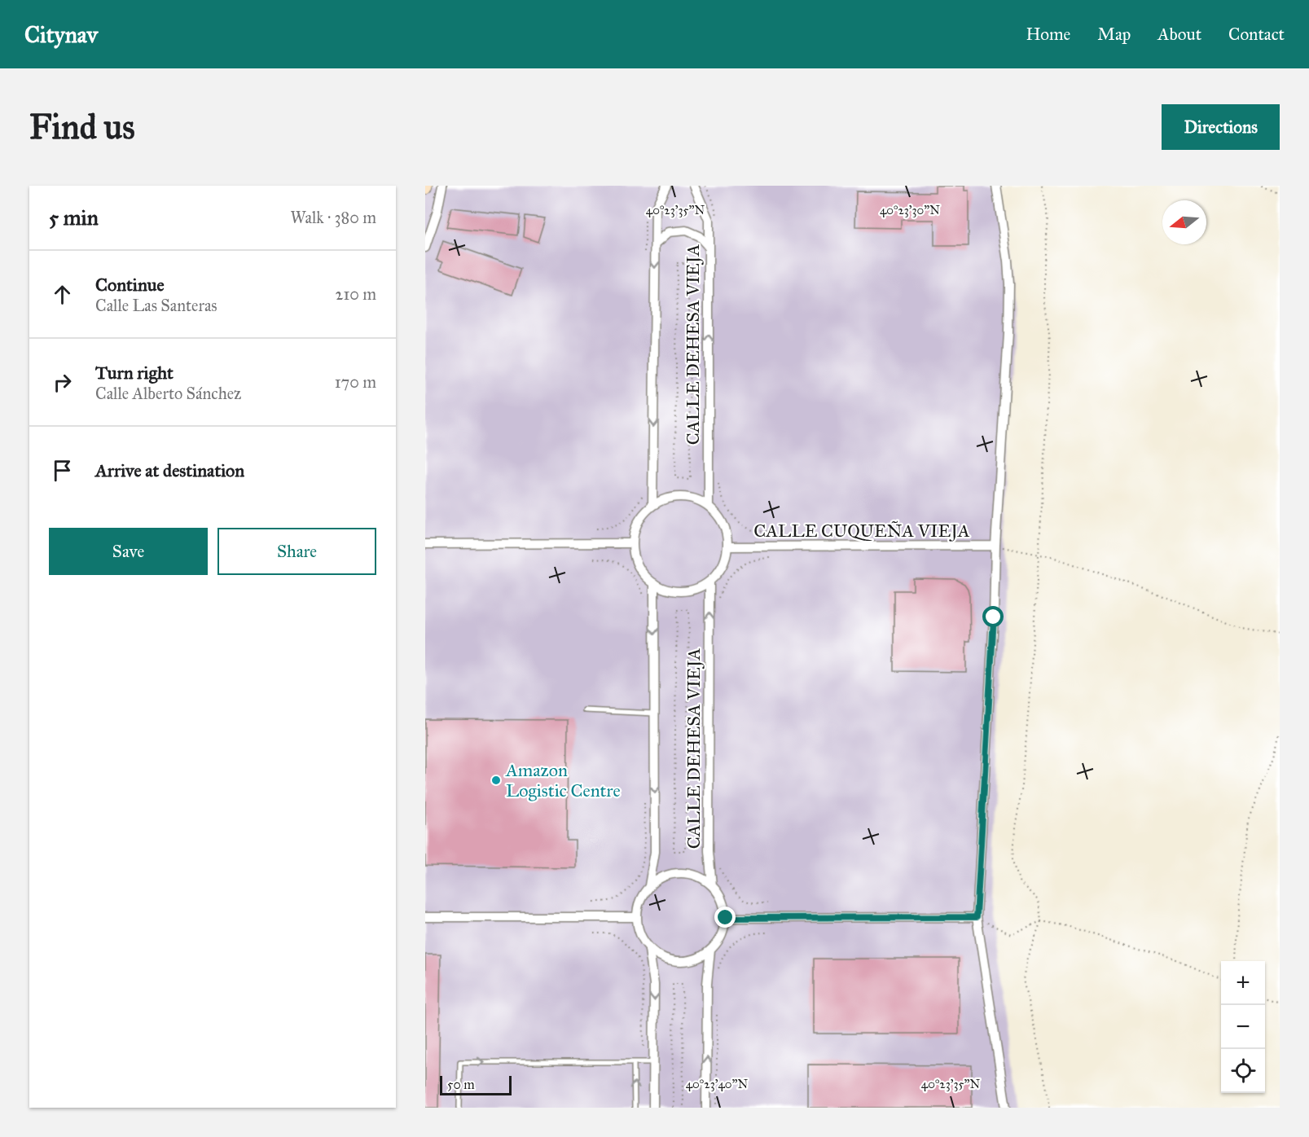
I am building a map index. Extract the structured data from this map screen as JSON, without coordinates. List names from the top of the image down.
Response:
{
  "streets": {
    "street": ["CALLE DEHESA VIEJA", "CALLE CUQUEÑA VIEJA"]
  },
  "crossings": [
    ["CALLE DEHESA VIEJA", "CALLE CUQUEÑA VIEJA"]
  ],
  "places": ["Amazon Logistic Centre"],
  "scale_bar": "50 m",
  "north": "left",
  "page": {
    "header": "Citynav",
    "nav": [
      "Home",
      "Map",
      "About",
      "Contact"
    ],
    "buttons": [
      "Directions",
      ["Save", "Share"]
    ],
    "title": "Find us",
    "heading": ["5 min", "Walk · 380 m"],
    "list": [
      ["Continue", "Calle Las Santeras", "210 m"],
      ["Turn right", "Calle Alberto Sánchez", "170 m"],
      "Arrive at destination"
    ],
    "map_buttons": ["+", "−"],
    "scale": "50 m"
  },
  "coordinates": ["40°23'35\"N", "40°23'30\"N", "40°23'40\"N"]
}
